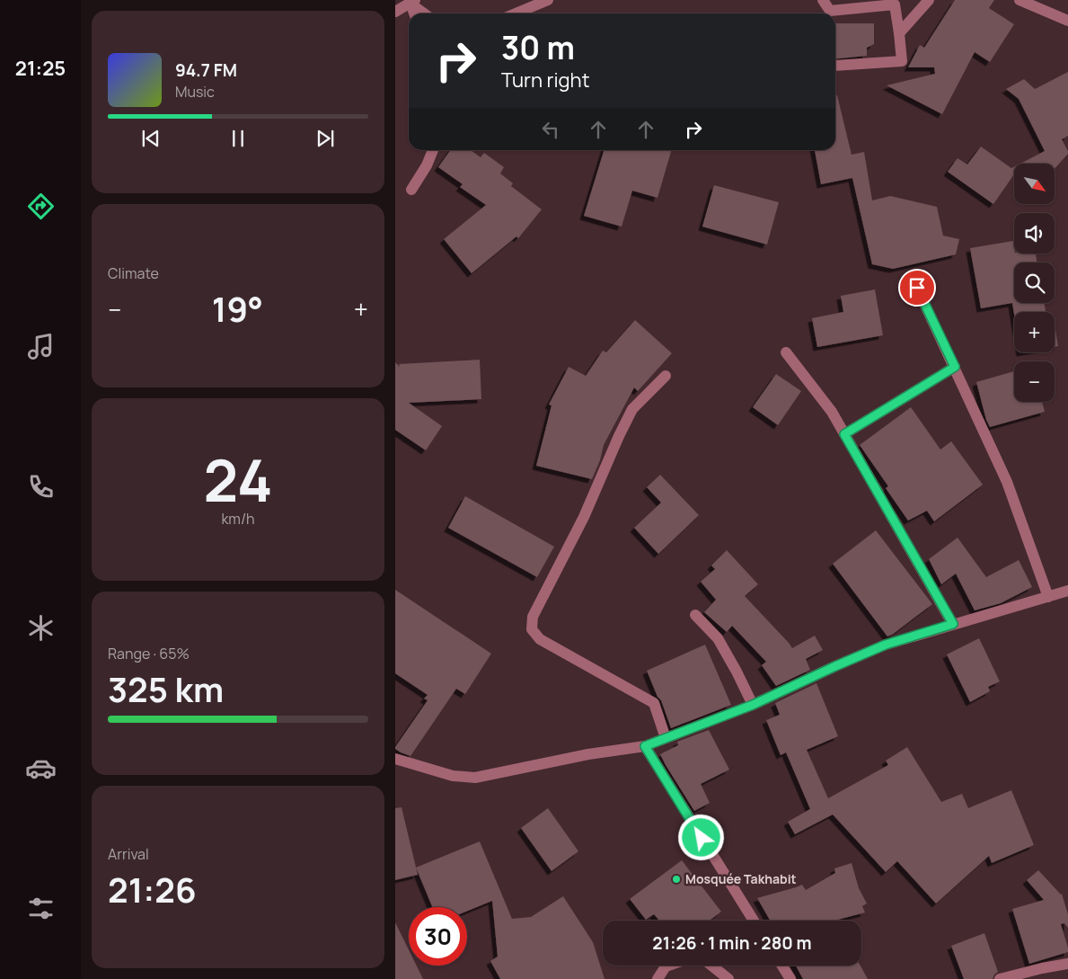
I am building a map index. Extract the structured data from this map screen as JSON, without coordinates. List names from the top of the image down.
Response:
{
  "places": ["Mosquée Takhabit"],
  "north": "bottom right",
  "page": {
    "tabs": "21:25",
    "turn": ["30 m", "Turn right"],
    "song": ["94.7 FM", "Music"],
    "map_buttons": ["+", "−"],
    "tile": [
      "Climate",
      ["24", "km/h"],
      ["Range · 65%", "325 km"],
      ["Arrival", "21:26"]
    ],
    "heat": ["−", "19°", "+"],
    "limit": "30",
    "trip": "21:26 · 1 min · 280 m"
  }
}
